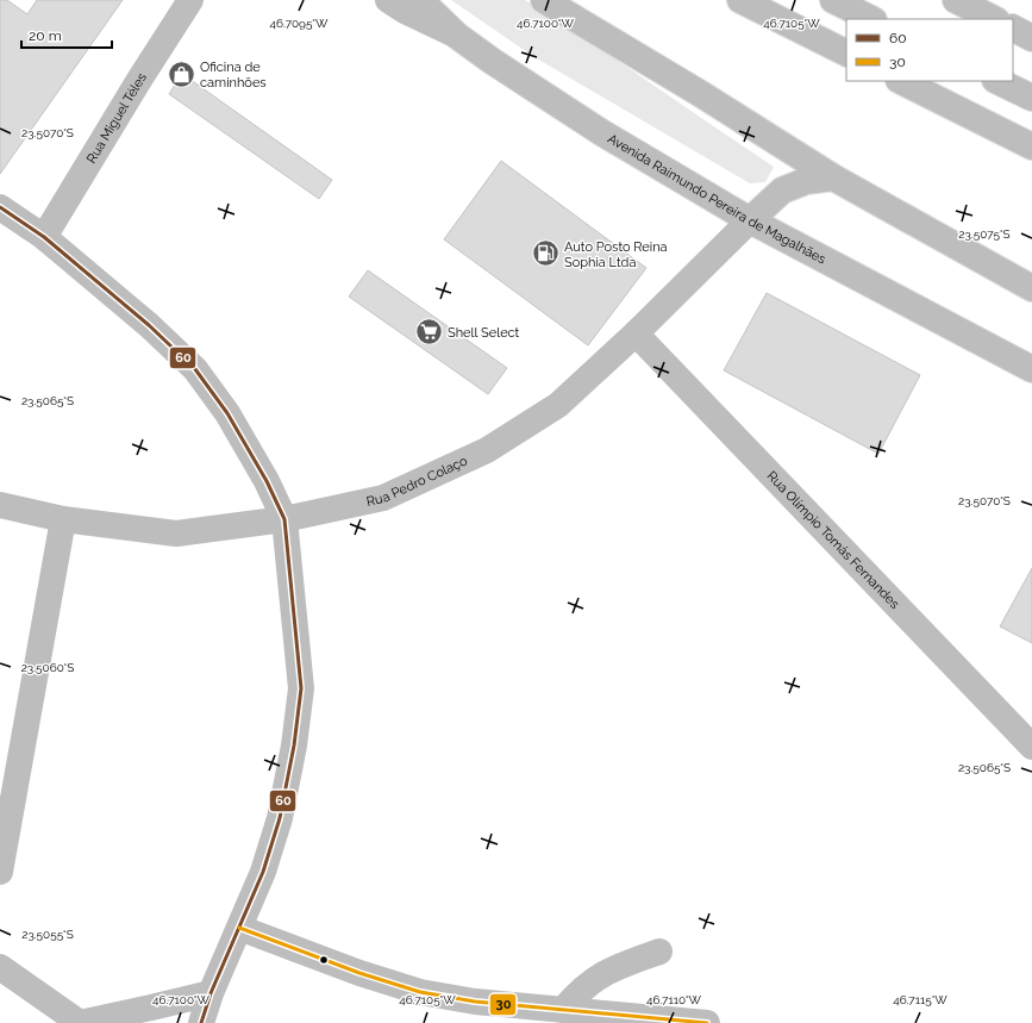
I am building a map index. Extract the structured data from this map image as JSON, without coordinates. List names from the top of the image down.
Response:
{
  "streets": {
    "main road": [
      "Rua Miguel Téles",
      "Avenida Raimundo Pereira de Magalhães",
      "Rua Pedro Colaço",
      "Rua Olímpio Tomás Fernandes"
    ]
  },
  "crossings": [
    ["Avenida Raimundo Pereira de Magalhães", "Rua Pedro Colaço"],
    ["Rua Pedro Colaço", "Rua Olímpio Tomás Fernandes"]
  ],
  "places": {
    "shop": ["Oficina de caminhões"],
    "fuel station": ["Auto Posto Reina Sophia Ltda"],
    "supermarket": ["Shell Select"]
  },
  "lines": ["transit line 60", "transit line 30"],
  "legend": ["60", "30"],
  "scale_bar": "20 m",
  "coordinates": [
    "46.7095°W",
    "46.7100°W",
    "46.7105°W",
    "23.5070°S",
    "23.5075°S",
    "23.5065°S",
    "23.5060°S",
    "23.5055°S",
    "46.7110°W",
    "46.7115°W"
  ]
}
